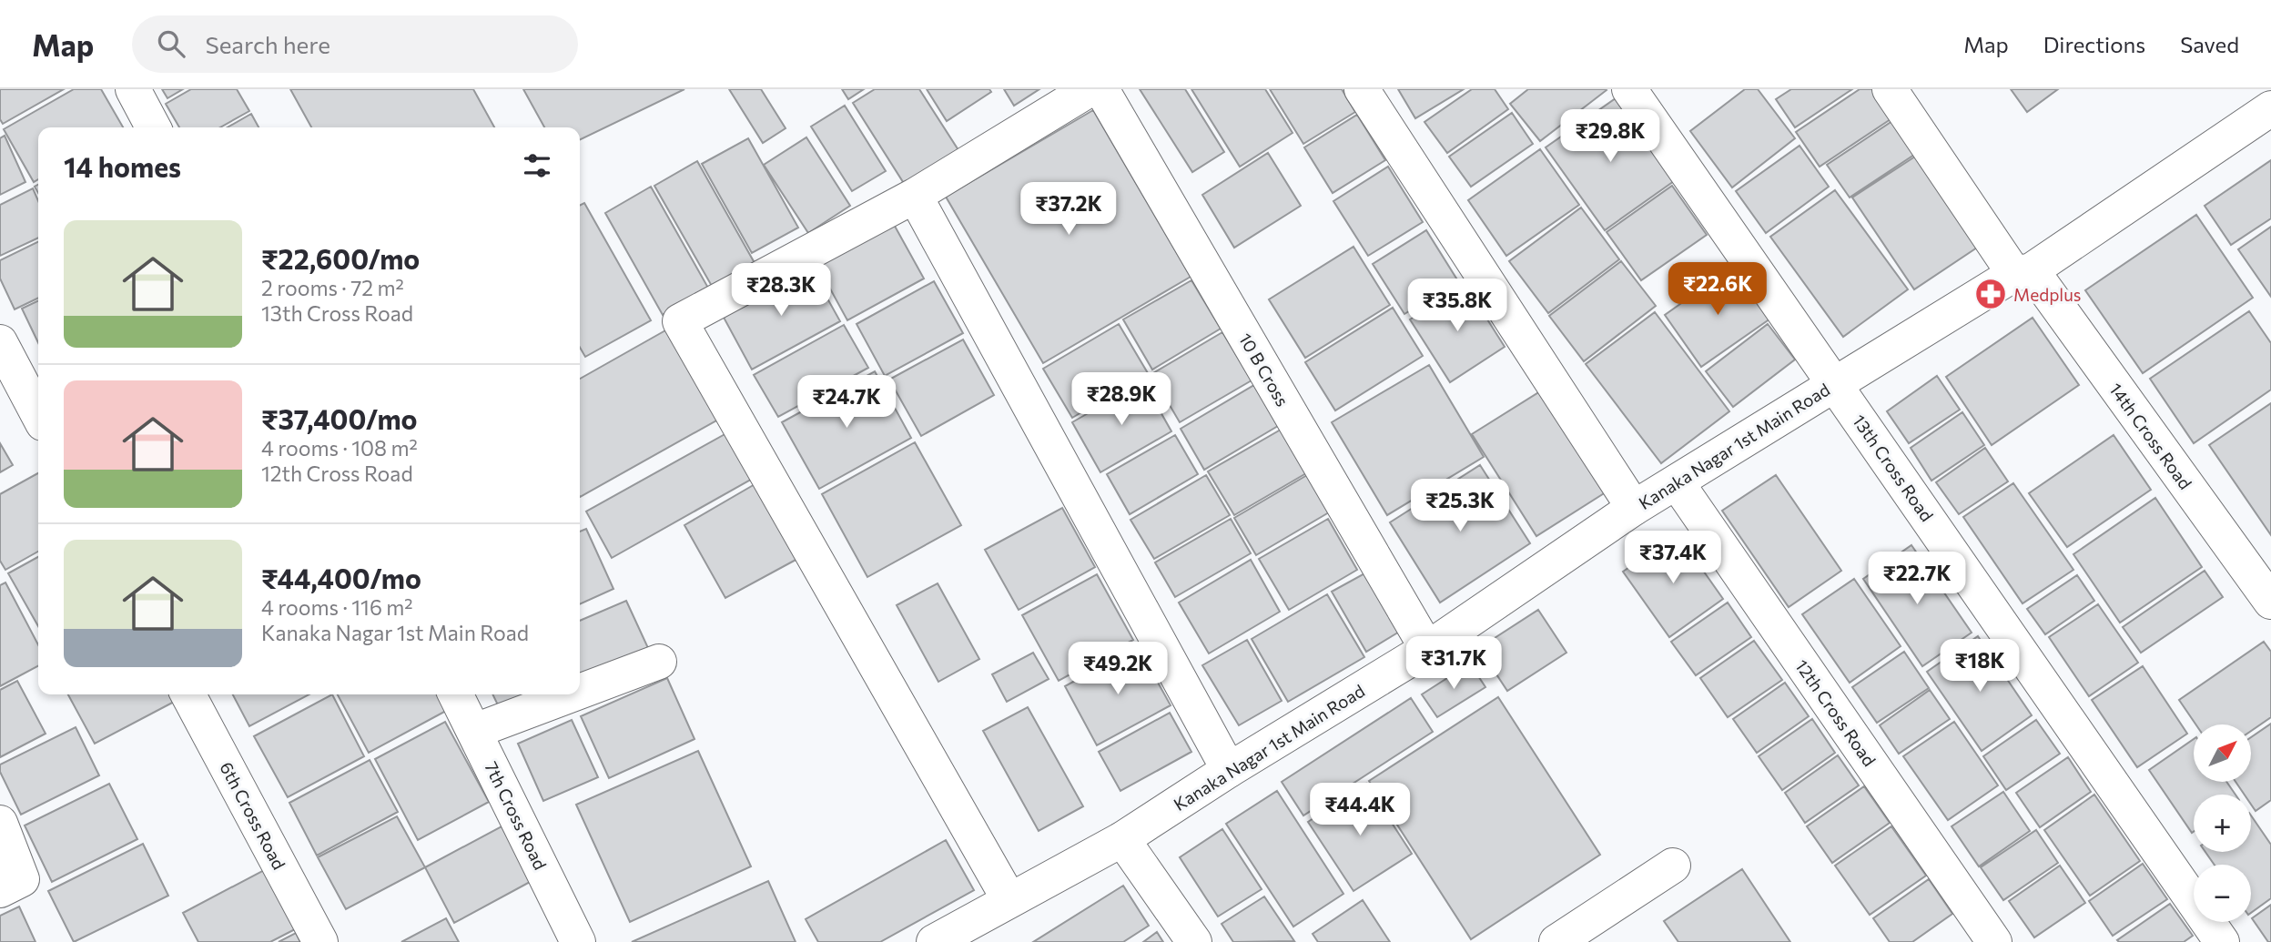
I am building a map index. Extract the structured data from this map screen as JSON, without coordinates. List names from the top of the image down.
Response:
{
  "streets": {
    "street": [
      "10 B Cross",
      "14th Cross Road",
      "Kanaka Nagar 1st Main Road",
      "13th Cross Road",
      "12th Cross Road",
      "6th Cross Road",
      "7th Cross Road"
    ]
  },
  "crossings": [
    ["10 B Cross", "Kanaka Nagar 1st Main Road"],
    ["14th Cross Road", "Kanaka Nagar 1st Main Road"],
    ["Kanaka Nagar 1st Main Road", "13th Cross Road"],
    ["Kanaka Nagar 1st Main Road", "12th Cross Road"]
  ],
  "places": {
    "pharmacy": ["Medplus"]
  },
  "north": "top right",
  "page": {
    "header": "Map",
    "search": "Search here",
    "nav": ["Map", "Directions", "Saved"],
    "price": [
      "₹29.8K",
      "₹37.2K",
      "₹22.6K",
      "₹28.3K",
      "₹35.8K",
      "₹28.9K",
      "₹24.7K",
      "₹25.3K",
      "₹37.4K",
      "₹22.7K",
      "₹31.7K",
      "₹18K",
      "₹49.2K",
      "₹44.4K"
    ],
    "heading": "14 homes",
    "list": [
      {
        "name": "₹22,600/mo",
        "note": "2 rooms · 72 m² · 13th Cross Road"
      },
      {
        "name": "₹37,400/mo",
        "note": "4 rooms · 108 m² · 12th Cross Road"
      },
      {
        "name": "₹44,400/mo",
        "note": "4 rooms · 116 m² · Kanaka Nagar 1st Main Road"
      }
    ],
    "map_buttons": ["+", "−"]
  }
}
